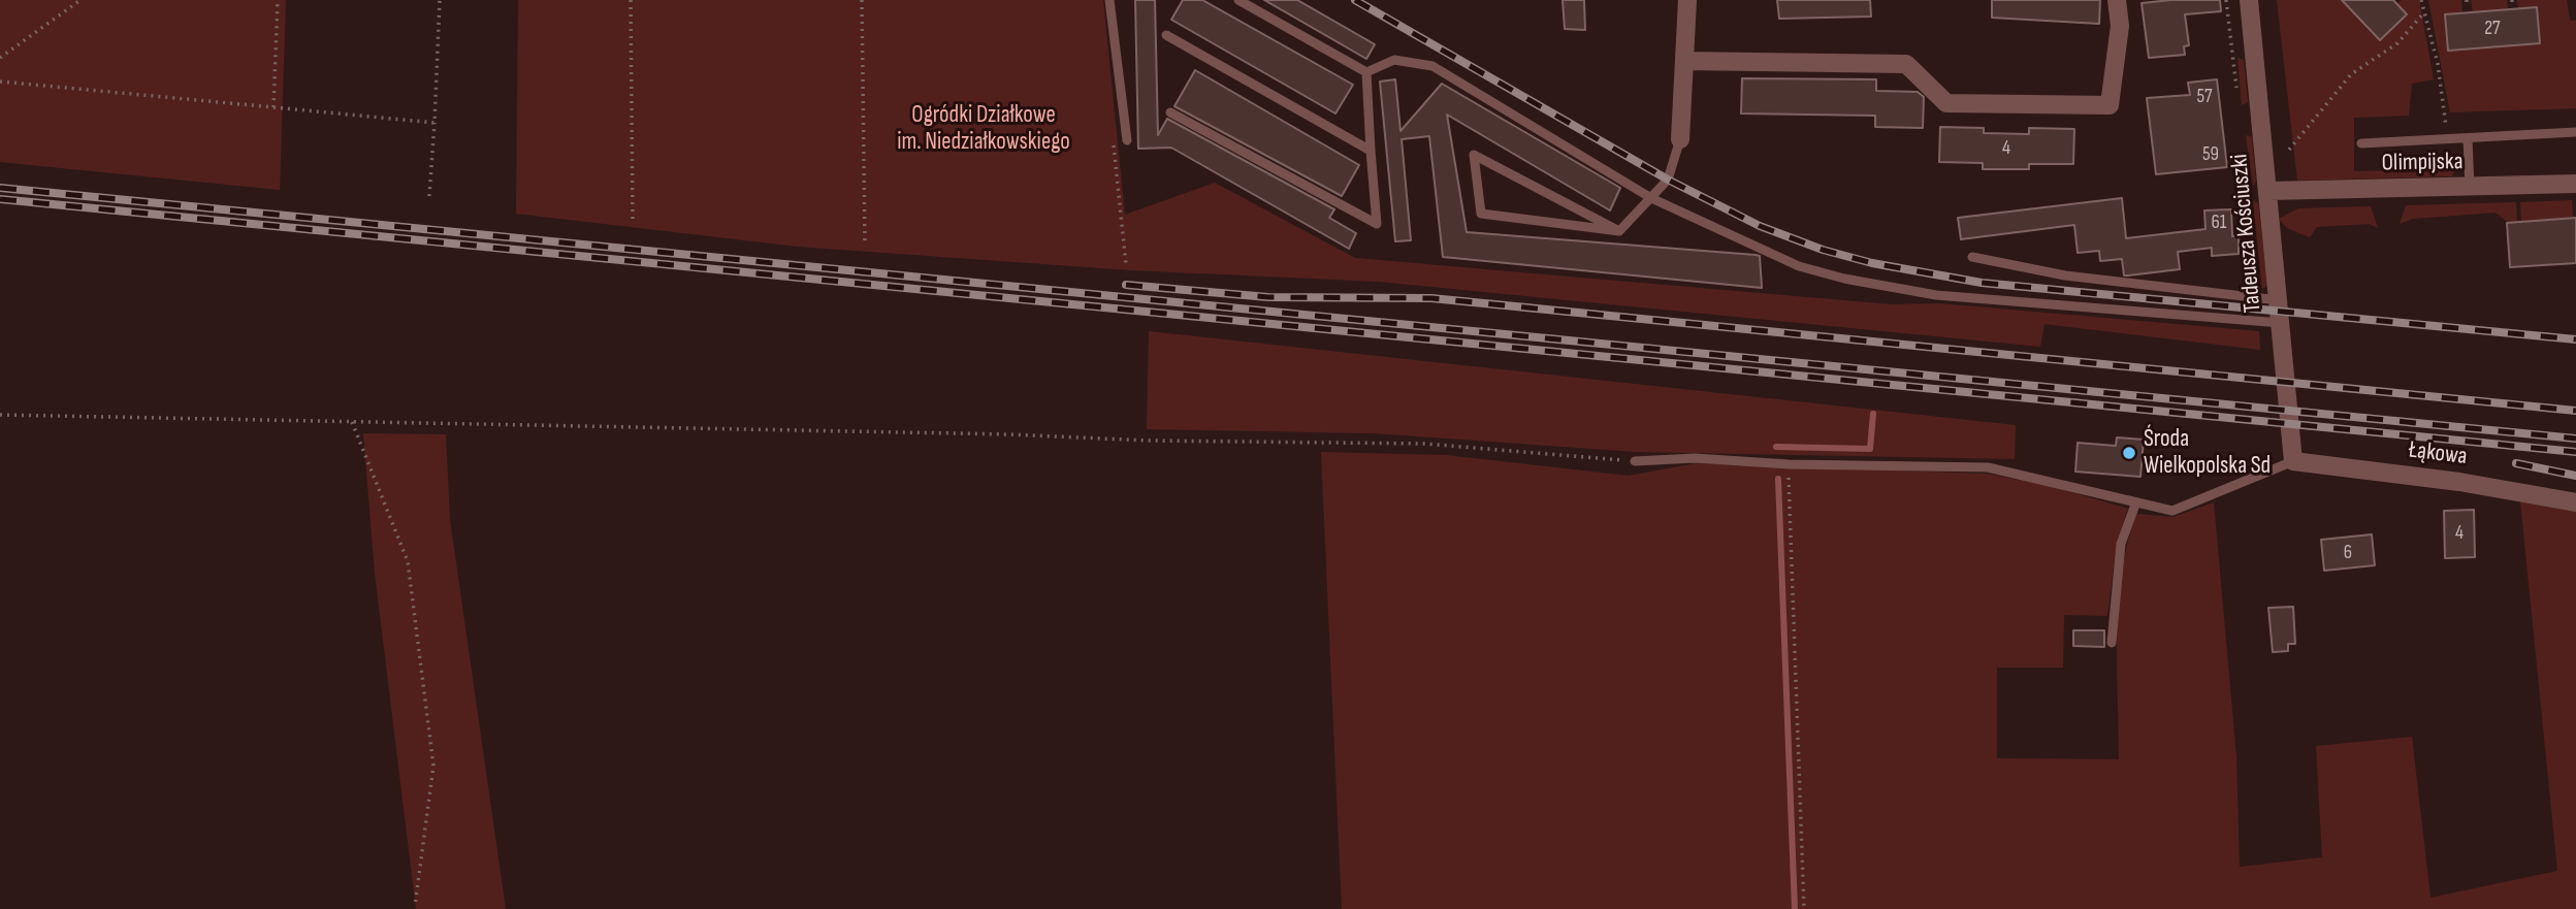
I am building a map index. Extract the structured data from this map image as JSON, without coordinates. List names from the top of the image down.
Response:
{
  "streets": {
    "street": ["Olimpijska", "Tadeusza Kościuszki", "Łąkowa"]
  },
  "crossings": [
    ["Olimpijska", "Tadeusza Kościuszki"],
    ["Tadeusza Kościuszki", "Łąkowa"]
  ],
  "parks": ["Ogródki Działkowe im. Niedziałkowskiego"],
  "places": ["Środa Wielkopolska Sd"],
  "house_numbers": [
    "27",
    "57",
    "4",
    "59",
    "61",
    "4",
    "6"
  ]
}
